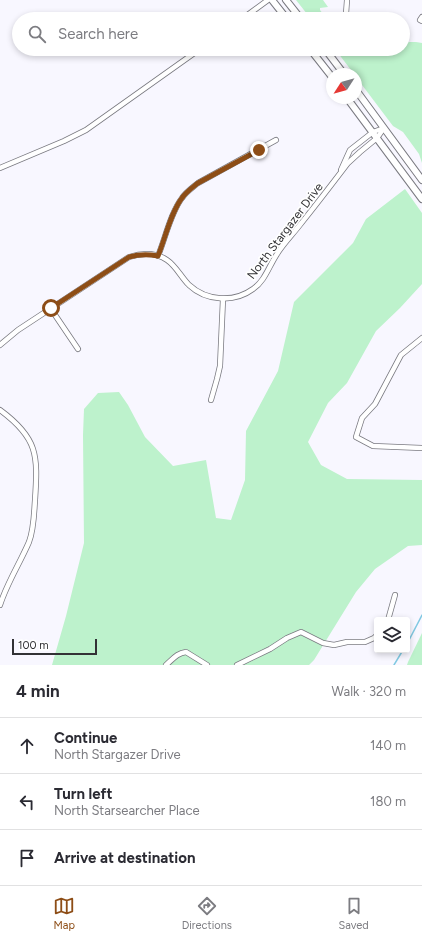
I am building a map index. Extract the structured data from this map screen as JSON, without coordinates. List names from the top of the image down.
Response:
{
  "streets": {
    "street": ["North Stargazer Drive"]
  },
  "scale_bar": "100 m",
  "north": "bottom left",
  "page": {
    "search": "Search here",
    "scale": "100 m",
    "heading": ["4 min", "Walk · 320 m"],
    "list": [
      ["Continue", "North Stargazer Drive", "140 m"],
      ["Turn left", "North Starsearcher Place", "180 m"],
      "Arrive at destination"
    ],
    "nav": ["Map", "Directions", "Saved"]
  }
}
